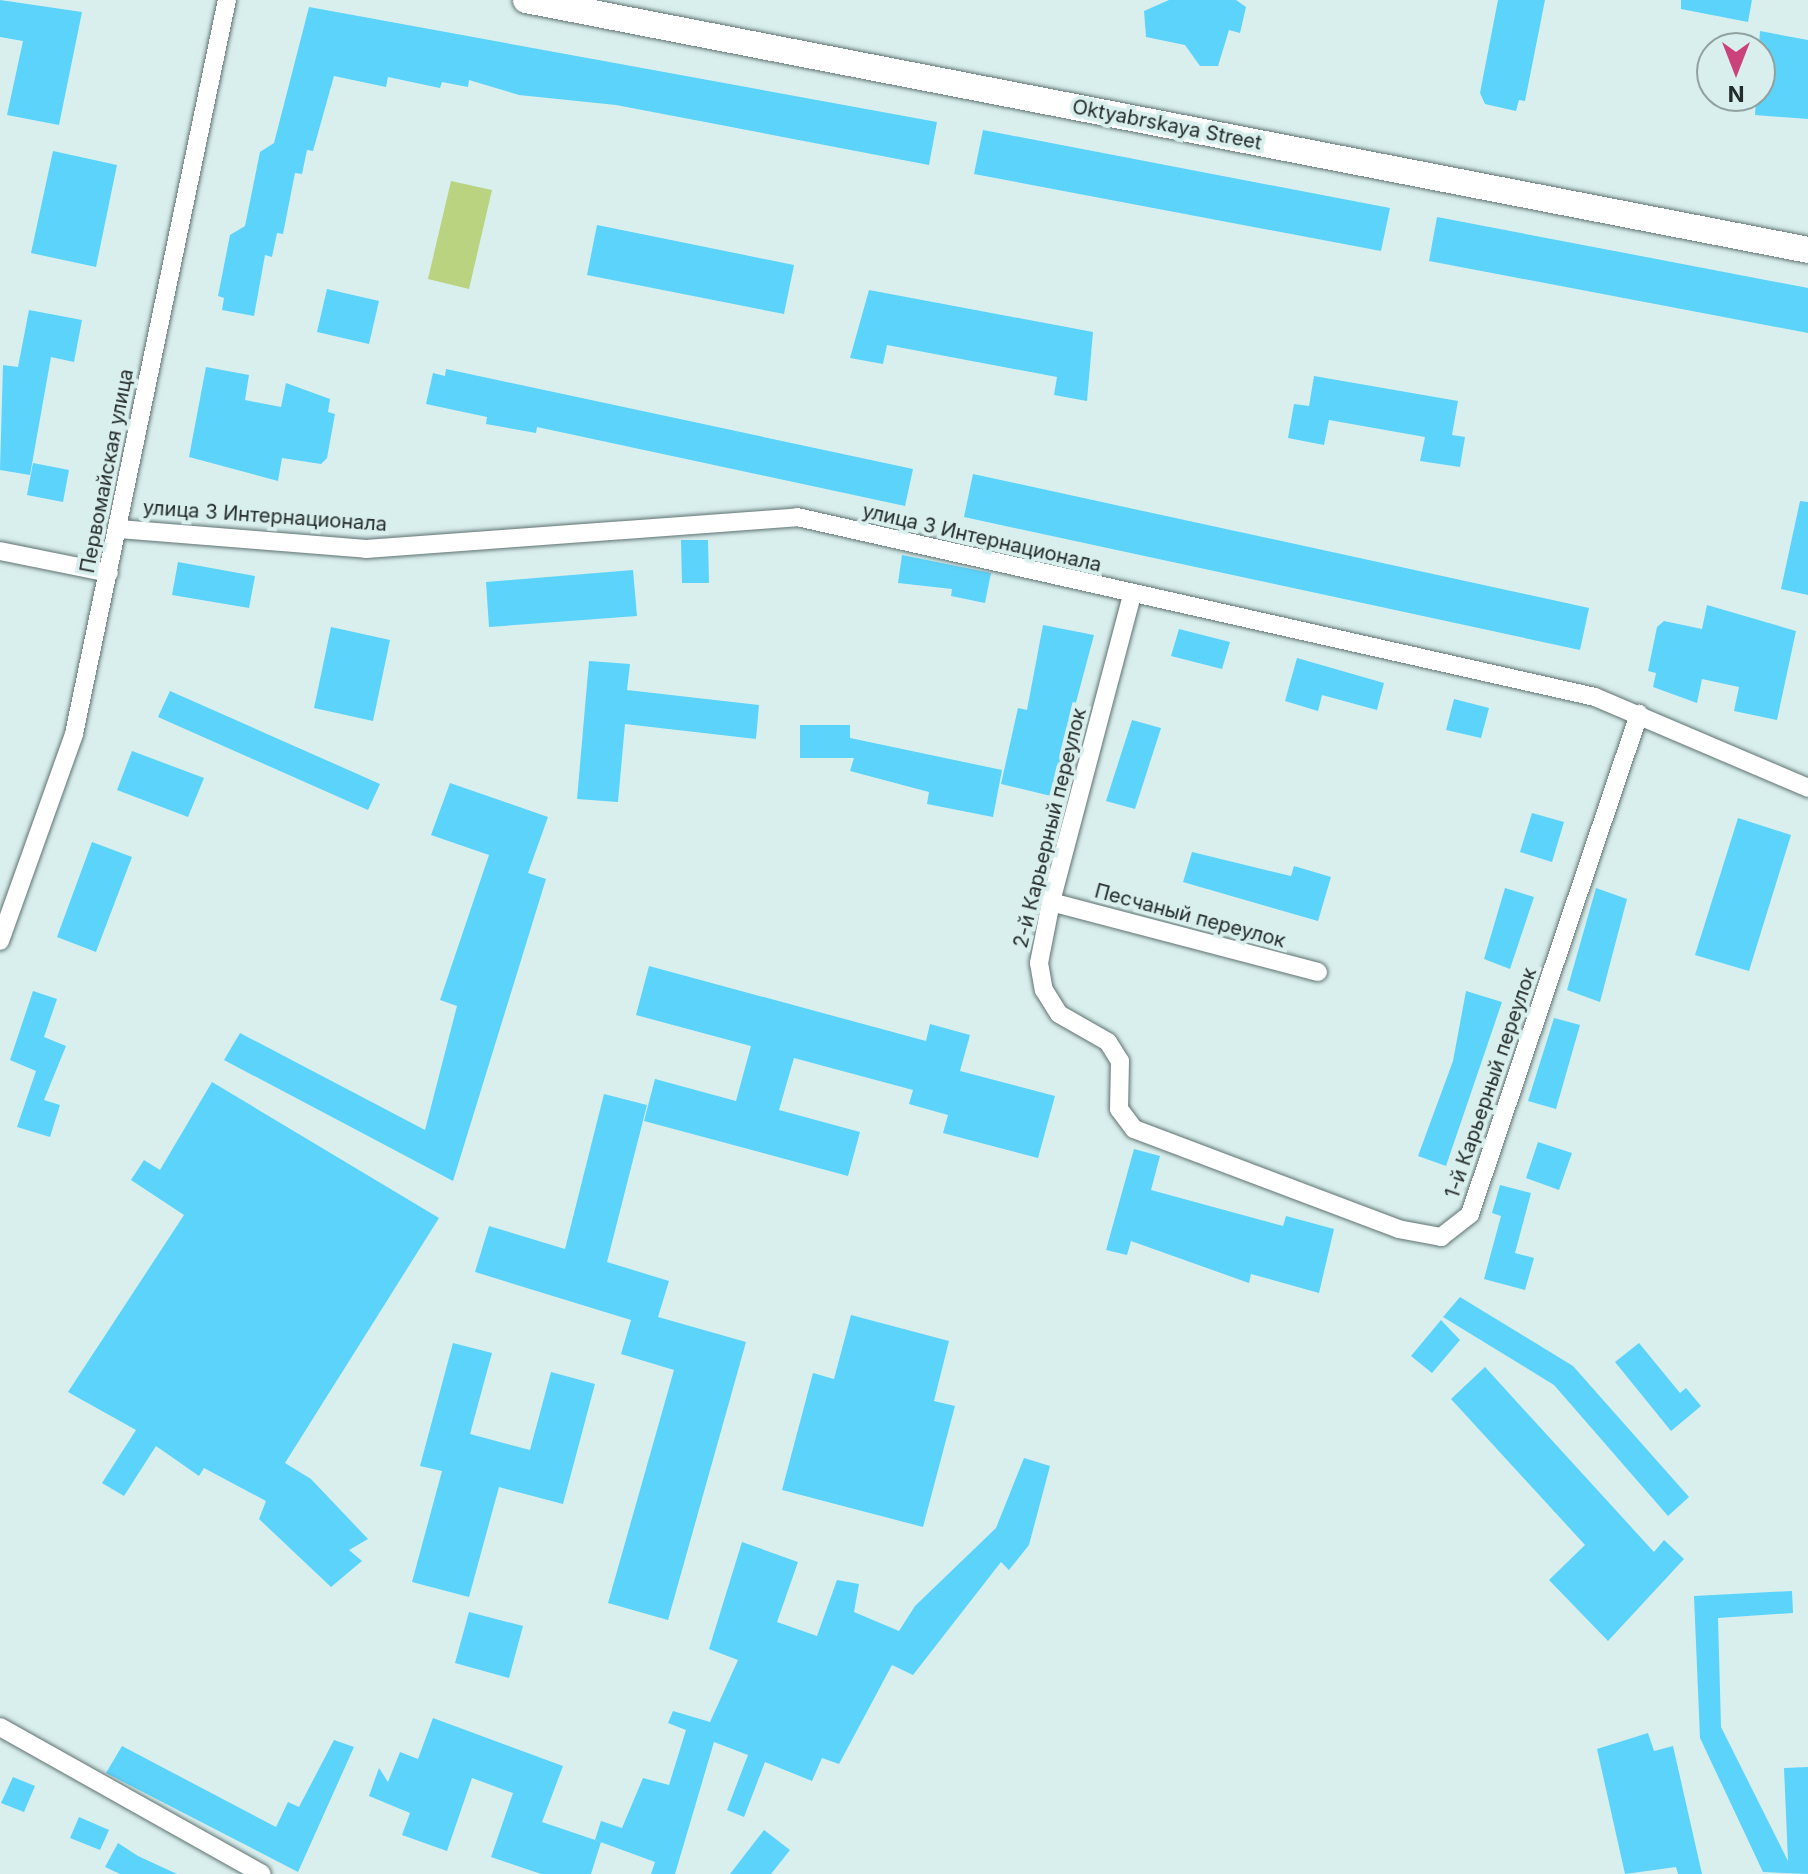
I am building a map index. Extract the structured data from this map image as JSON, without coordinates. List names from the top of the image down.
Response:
{
  "streets": {
    "street": [
      "Oktyabrskaya Street",
      "Первомайская улица",
      "улица 3 Интернационала",
      "2-й Карьерный переулок",
      "Песчаный переулок",
      "1-й Карьерный переулок"
    ]
  },
  "crossings": [
    ["Первомайская улица", "улица 3 Интернационала"],
    ["улица 3 Интернационала", "2-й Карьерный переулок"],
    ["улица 3 Интернационала", "1-й Карьерный переулок"],
    ["2-й Карьерный переулок", "Песчаный переулок"],
    ["2-й Карьерный переулок", "1-й Карьерный переулок"]
  ],
  "north": "bottom"
}
